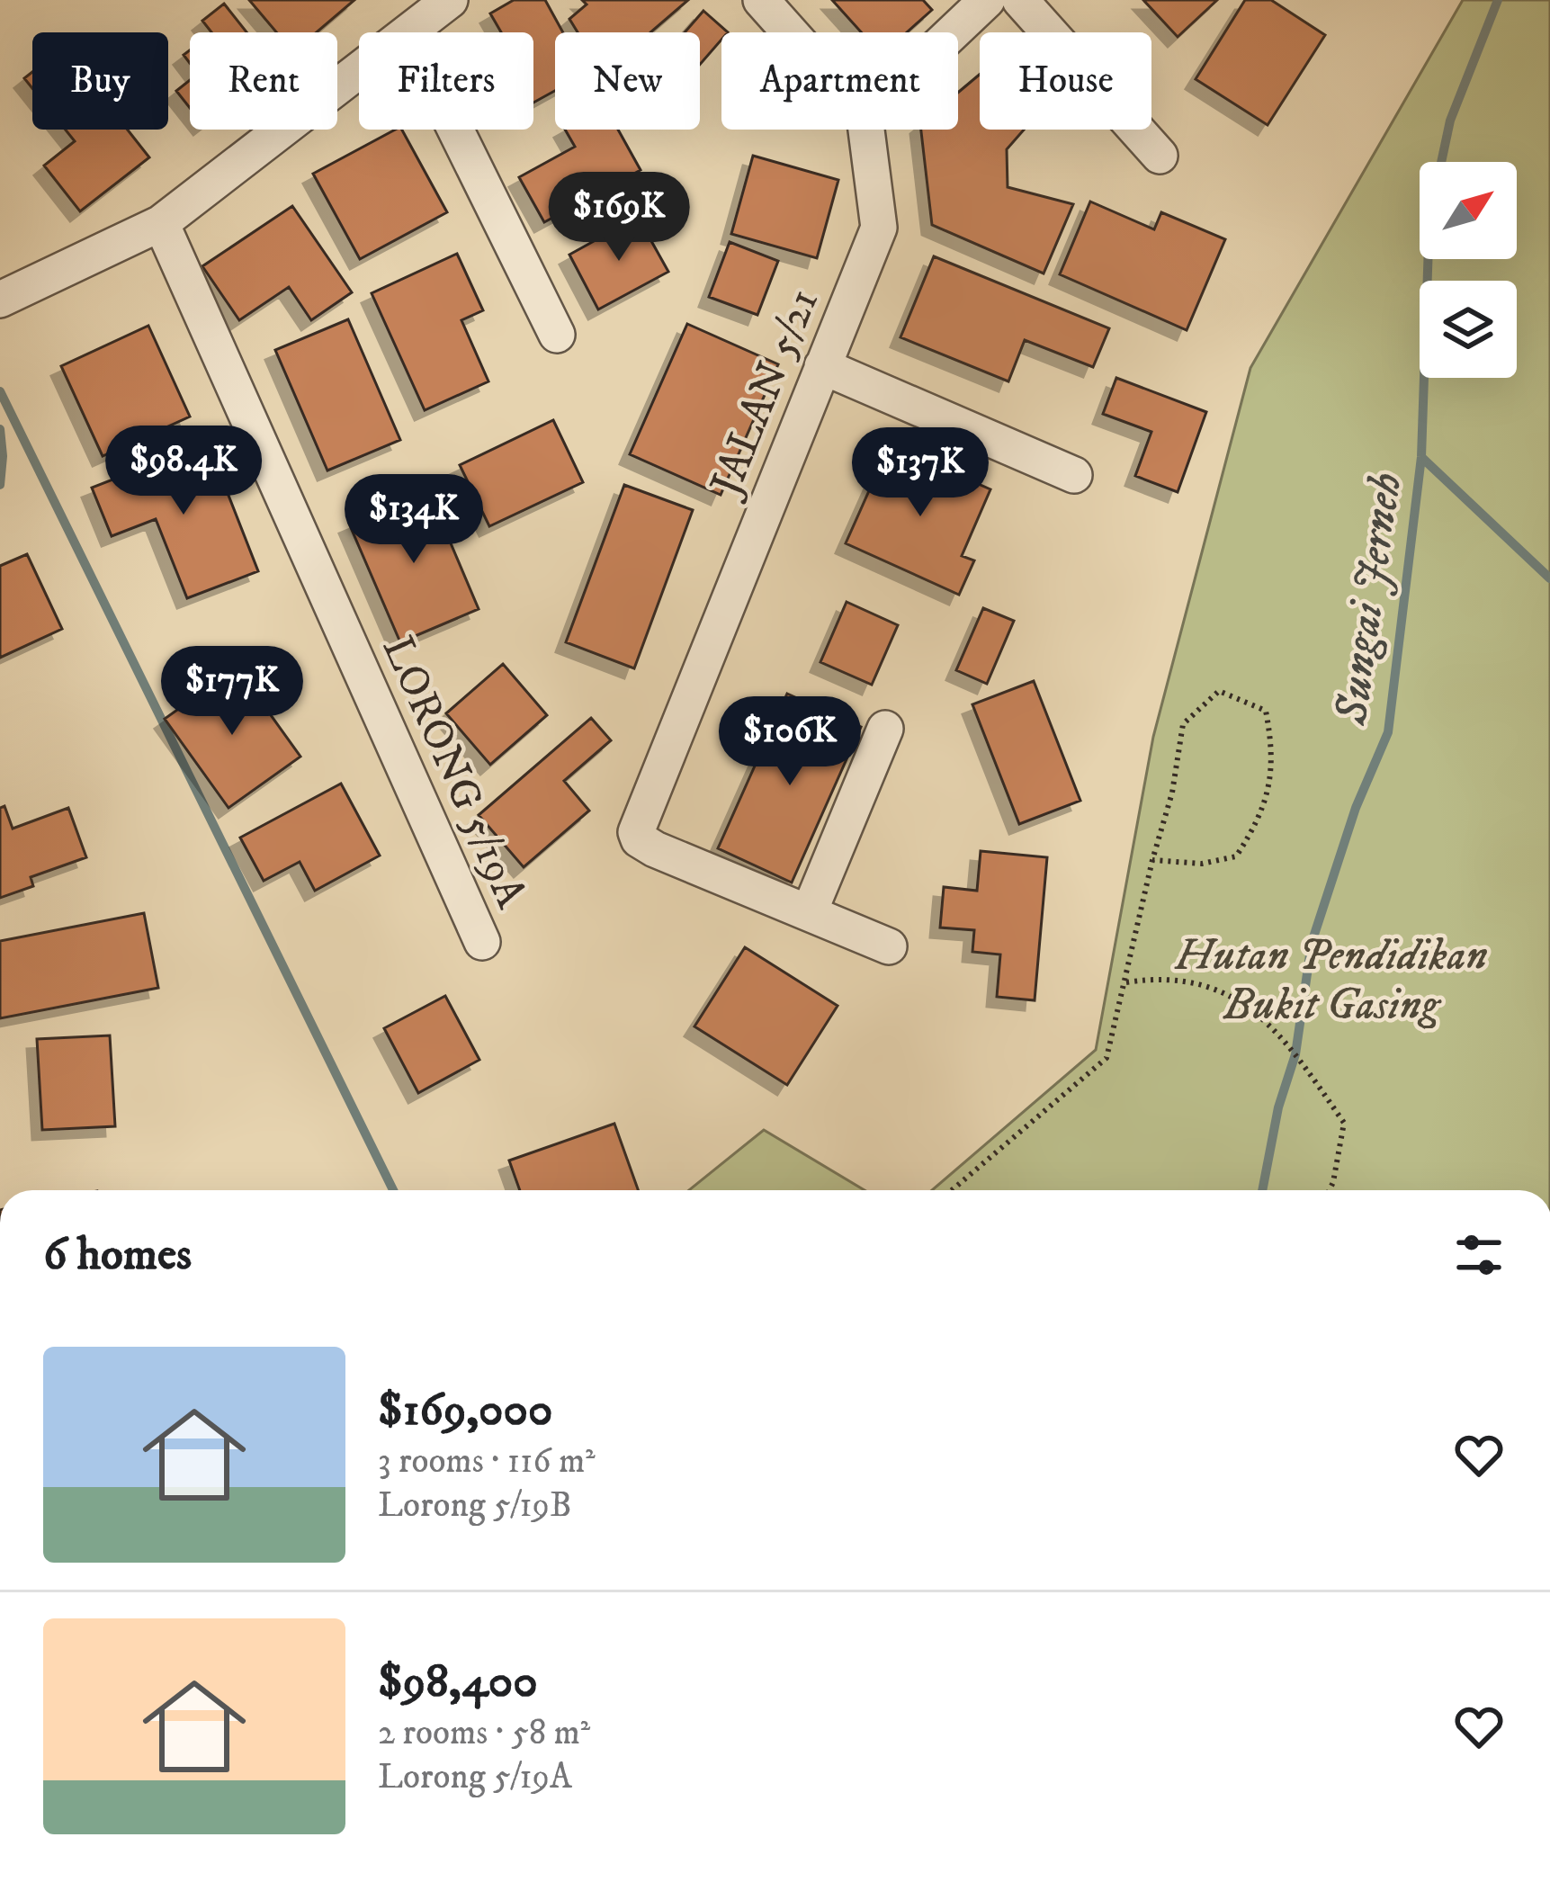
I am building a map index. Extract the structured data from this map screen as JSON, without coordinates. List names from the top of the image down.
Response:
{
  "streets": {
    "street": ["JALAN 5/21", "LORONG 5/19A"]
  },
  "water": ["Sungai Jerneh"],
  "parks": ["Hutan Pendidikan Bukit Gasing"],
  "north": "top right",
  "page": {
    "chip": [
      "Buy",
      "Rent",
      "Filters",
      "New",
      "Apartment",
      "House"
    ],
    "price": [
      "$169K",
      "$98.4K",
      "$137K",
      "$134K",
      "$177K",
      "$106K"
    ],
    "heading": "6 homes",
    "list": [
      {
        "name": "$169,000",
        "note": "3 rooms · 116 m² · Lorong 5/19B"
      },
      {
        "name": "$98,400",
        "note": "2 rooms · 58 m² · Lorong 5/19A"
      }
    ]
  }
}
